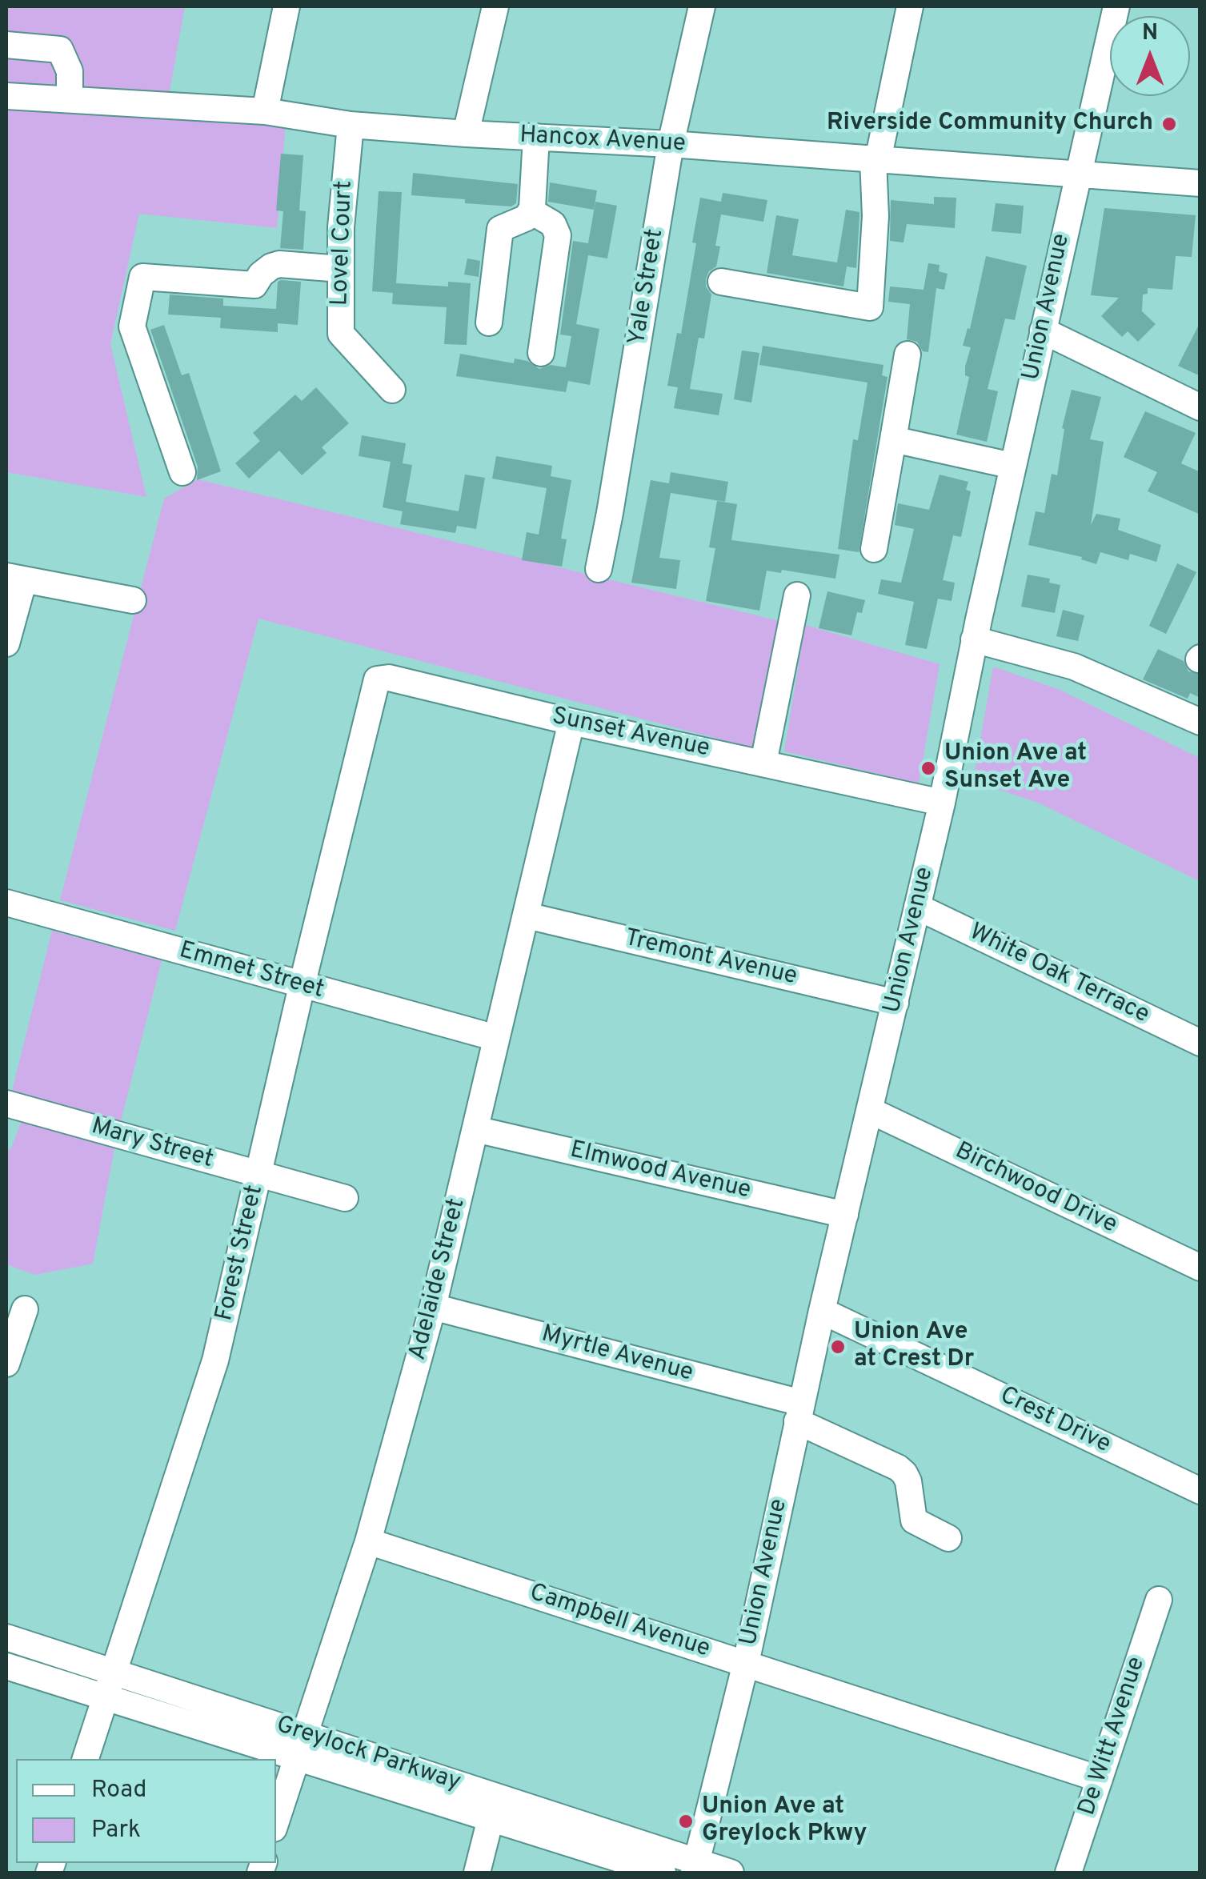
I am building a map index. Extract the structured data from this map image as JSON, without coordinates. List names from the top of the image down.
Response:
{
  "streets": {
    "street": [
      "Hancox Avenue",
      "Lovel Court",
      "Yale Street",
      "Union Avenue",
      "Sunset Avenue",
      "Tremont Avenue",
      "Emmet Street",
      "White Oak Terrace",
      "Mary Street",
      "Elmwood Avenue",
      "Birchwood Drive",
      "Forest Street",
      "Adelaide Street",
      "Myrtle Avenue",
      "Crest Drive",
      "Campbell Avenue",
      "De Witt Avenue",
      "Greylock Parkway"
    ]
  },
  "crossings": [
    ["Hancox Avenue", "Lovel Court"],
    ["Hancox Avenue", "Yale Street"],
    ["Hancox Avenue", "Union Avenue"],
    ["Union Avenue", "Sunset Avenue"],
    ["Union Avenue", "Tremont Avenue"],
    ["Union Avenue", "White Oak Terrace"],
    ["Union Avenue", "Elmwood Avenue"],
    ["Union Avenue", "Birchwood Drive"],
    ["Union Avenue", "Myrtle Avenue"],
    ["Union Avenue", "Crest Drive"],
    ["Union Avenue", "Campbell Avenue"],
    ["Union Avenue", "Greylock Parkway"],
    ["Sunset Avenue", "Forest Street"],
    ["Sunset Avenue", "Adelaide Street"],
    ["Tremont Avenue", "Adelaide Street"],
    ["Emmet Street", "Forest Street"],
    ["Emmet Street", "Adelaide Street"],
    ["Mary Street", "Forest Street"],
    ["Elmwood Avenue", "Adelaide Street"],
    ["Forest Street", "Greylock Parkway"],
    ["Adelaide Street", "Myrtle Avenue"],
    ["Adelaide Street", "Campbell Avenue"],
    ["Adelaide Street", "Greylock Parkway"],
    ["Campbell Avenue", "De Witt Avenue"]
  ],
  "places": [
    "Riverside Community Church",
    "Union Ave at Sunset Ave",
    "Union Ave at Crest Dr",
    "Union Ave at Greylock Pkwy"
  ],
  "legend": ["Road", "Park"],
  "north": "top"
}
